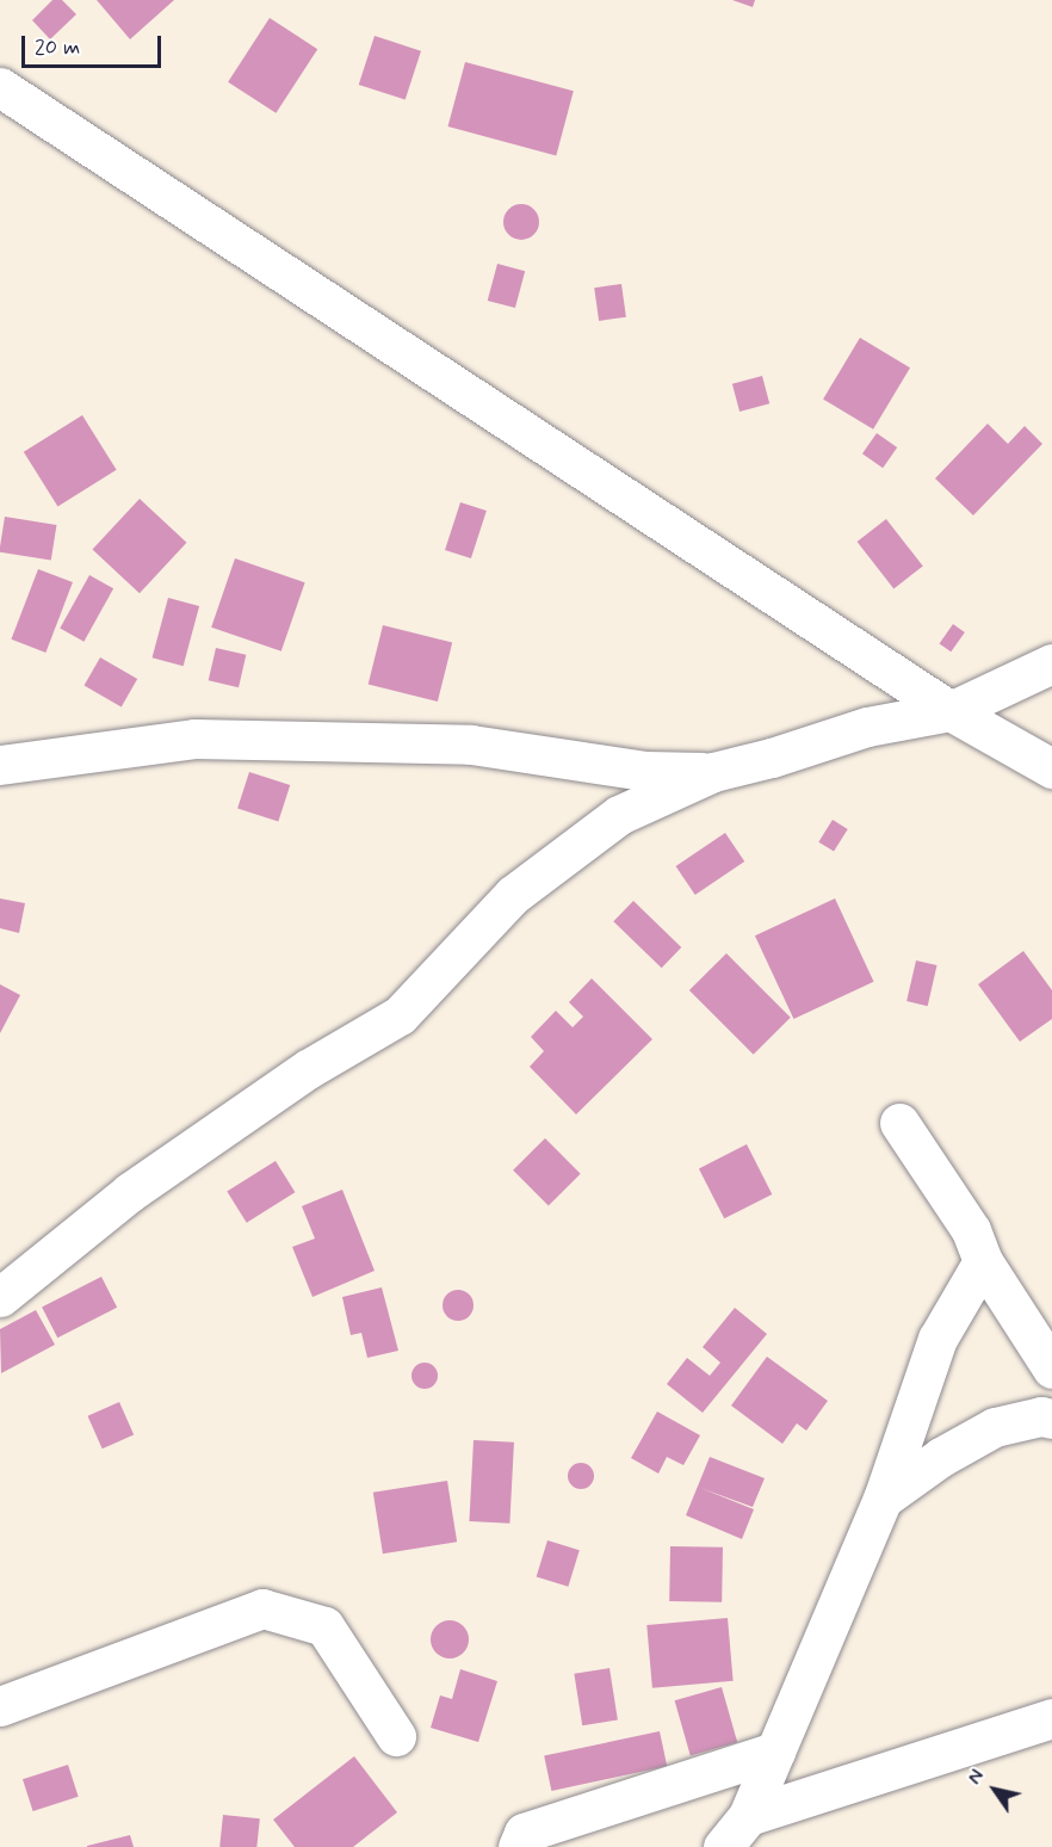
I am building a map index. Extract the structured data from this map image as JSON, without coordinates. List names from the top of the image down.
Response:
{
  "scale_bar": "20 m",
  "north": "top left"
}
